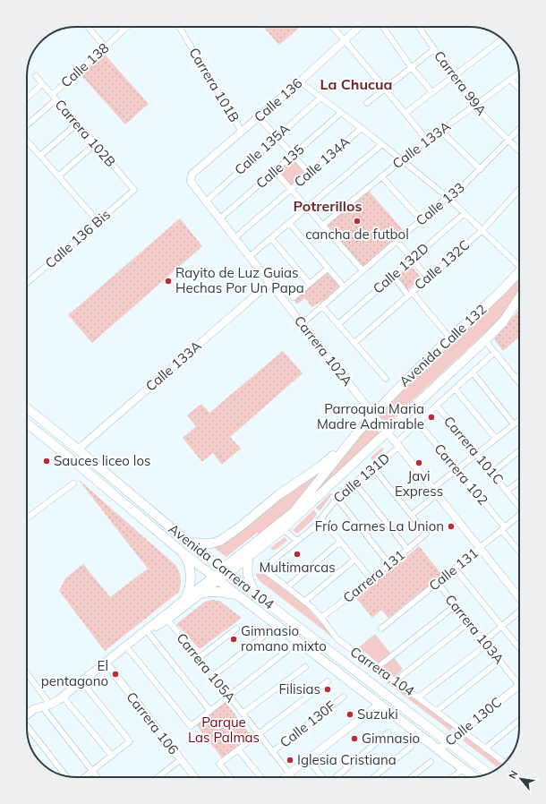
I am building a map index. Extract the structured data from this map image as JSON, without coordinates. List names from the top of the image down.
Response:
{
  "streets": {
    "main road": ["Avenida Calle 132", "Avenida Carrera 104"],
    "street": [
      "Calle 138",
      "Carrera 99A",
      "Carrera 101B",
      "Calle 136",
      "Carrera 102B",
      "Calle 133A",
      "Calle 135A",
      "Calle 134A",
      "Calle 135",
      "Calle 133",
      "Calle 136 Bis",
      "Calle 132C",
      "Calle 132D",
      "Carrera 102A",
      "Carrera 101C",
      "Carrera 102",
      "Calle 131D",
      "Calle 131",
      "Carrera 131",
      "Carrera 103A",
      "Carrera 105A",
      "Carrera 104",
      "Calle 130C",
      "Carrera 106",
      "Calle 130F"
    ]
  },
  "crossings": [
    ["Calle 138", "Carrera 102B"],
    ["Carrera 99A", "Calle 133A"],
    ["Carrera 99A", "Calle 133"],
    ["Carrera 101B", "Calle 136"],
    ["Calle 136", "Carrera 102A"],
    ["Carrera 102B", "Calle 136 Bis"],
    ["Calle 133A", "Carrera 102A"],
    ["Calle 133A", "Avenida Carrera 104"],
    ["Calle 135A", "Carrera 102A"],
    ["Calle 134A", "Carrera 102A"],
    ["Calle 135", "Carrera 102A"],
    ["Calle 133", "Carrera 102A"],
    ["Avenida Calle 132", "Carrera 102A"],
    ["Avenida Calle 132", "Avenida Carrera 104"],
    ["Avenida Calle 132", "Carrera 105A"],
    ["Avenida Calle 132", "Carrera 106"],
    ["Carrera 102A", "Calle 131D"],
    ["Carrera 102A", "Calle 131"],
    ["Carrera 101C", "Calle 131D"],
    ["Carrera 102", "Calle 131D"],
    ["Carrera 102", "Calle 131"],
    ["Calle 131D", "Carrera 104"],
    ["Avenida Carrera 104", "Calle 130C"],
    ["Calle 131", "Carrera 103A"],
    ["Carrera 131", "Carrera 104"],
    ["Carrera 105A", "Calle 130F"],
    ["Carrera 104", "Calle 130C"]
  ],
  "districts": ["La Chucua", "Potrerillos"],
  "parks": ["Parque Las Palmas"],
  "places": [
    "cancha de futbol",
    "Rayito de Luz Guias Hechas Por Un Papa",
    "Parroquia Maria Madre Admirable",
    "Sauces liceo los",
    "Javi Express",
    "Frío Carnes La Union",
    "Multimarcas",
    "Gimnasio romano mixto",
    "El pentagono",
    "Filisias",
    "Suzuki",
    "Gimnasio",
    "Iglesia Cristiana"
  ],
  "north": "top left"
}
